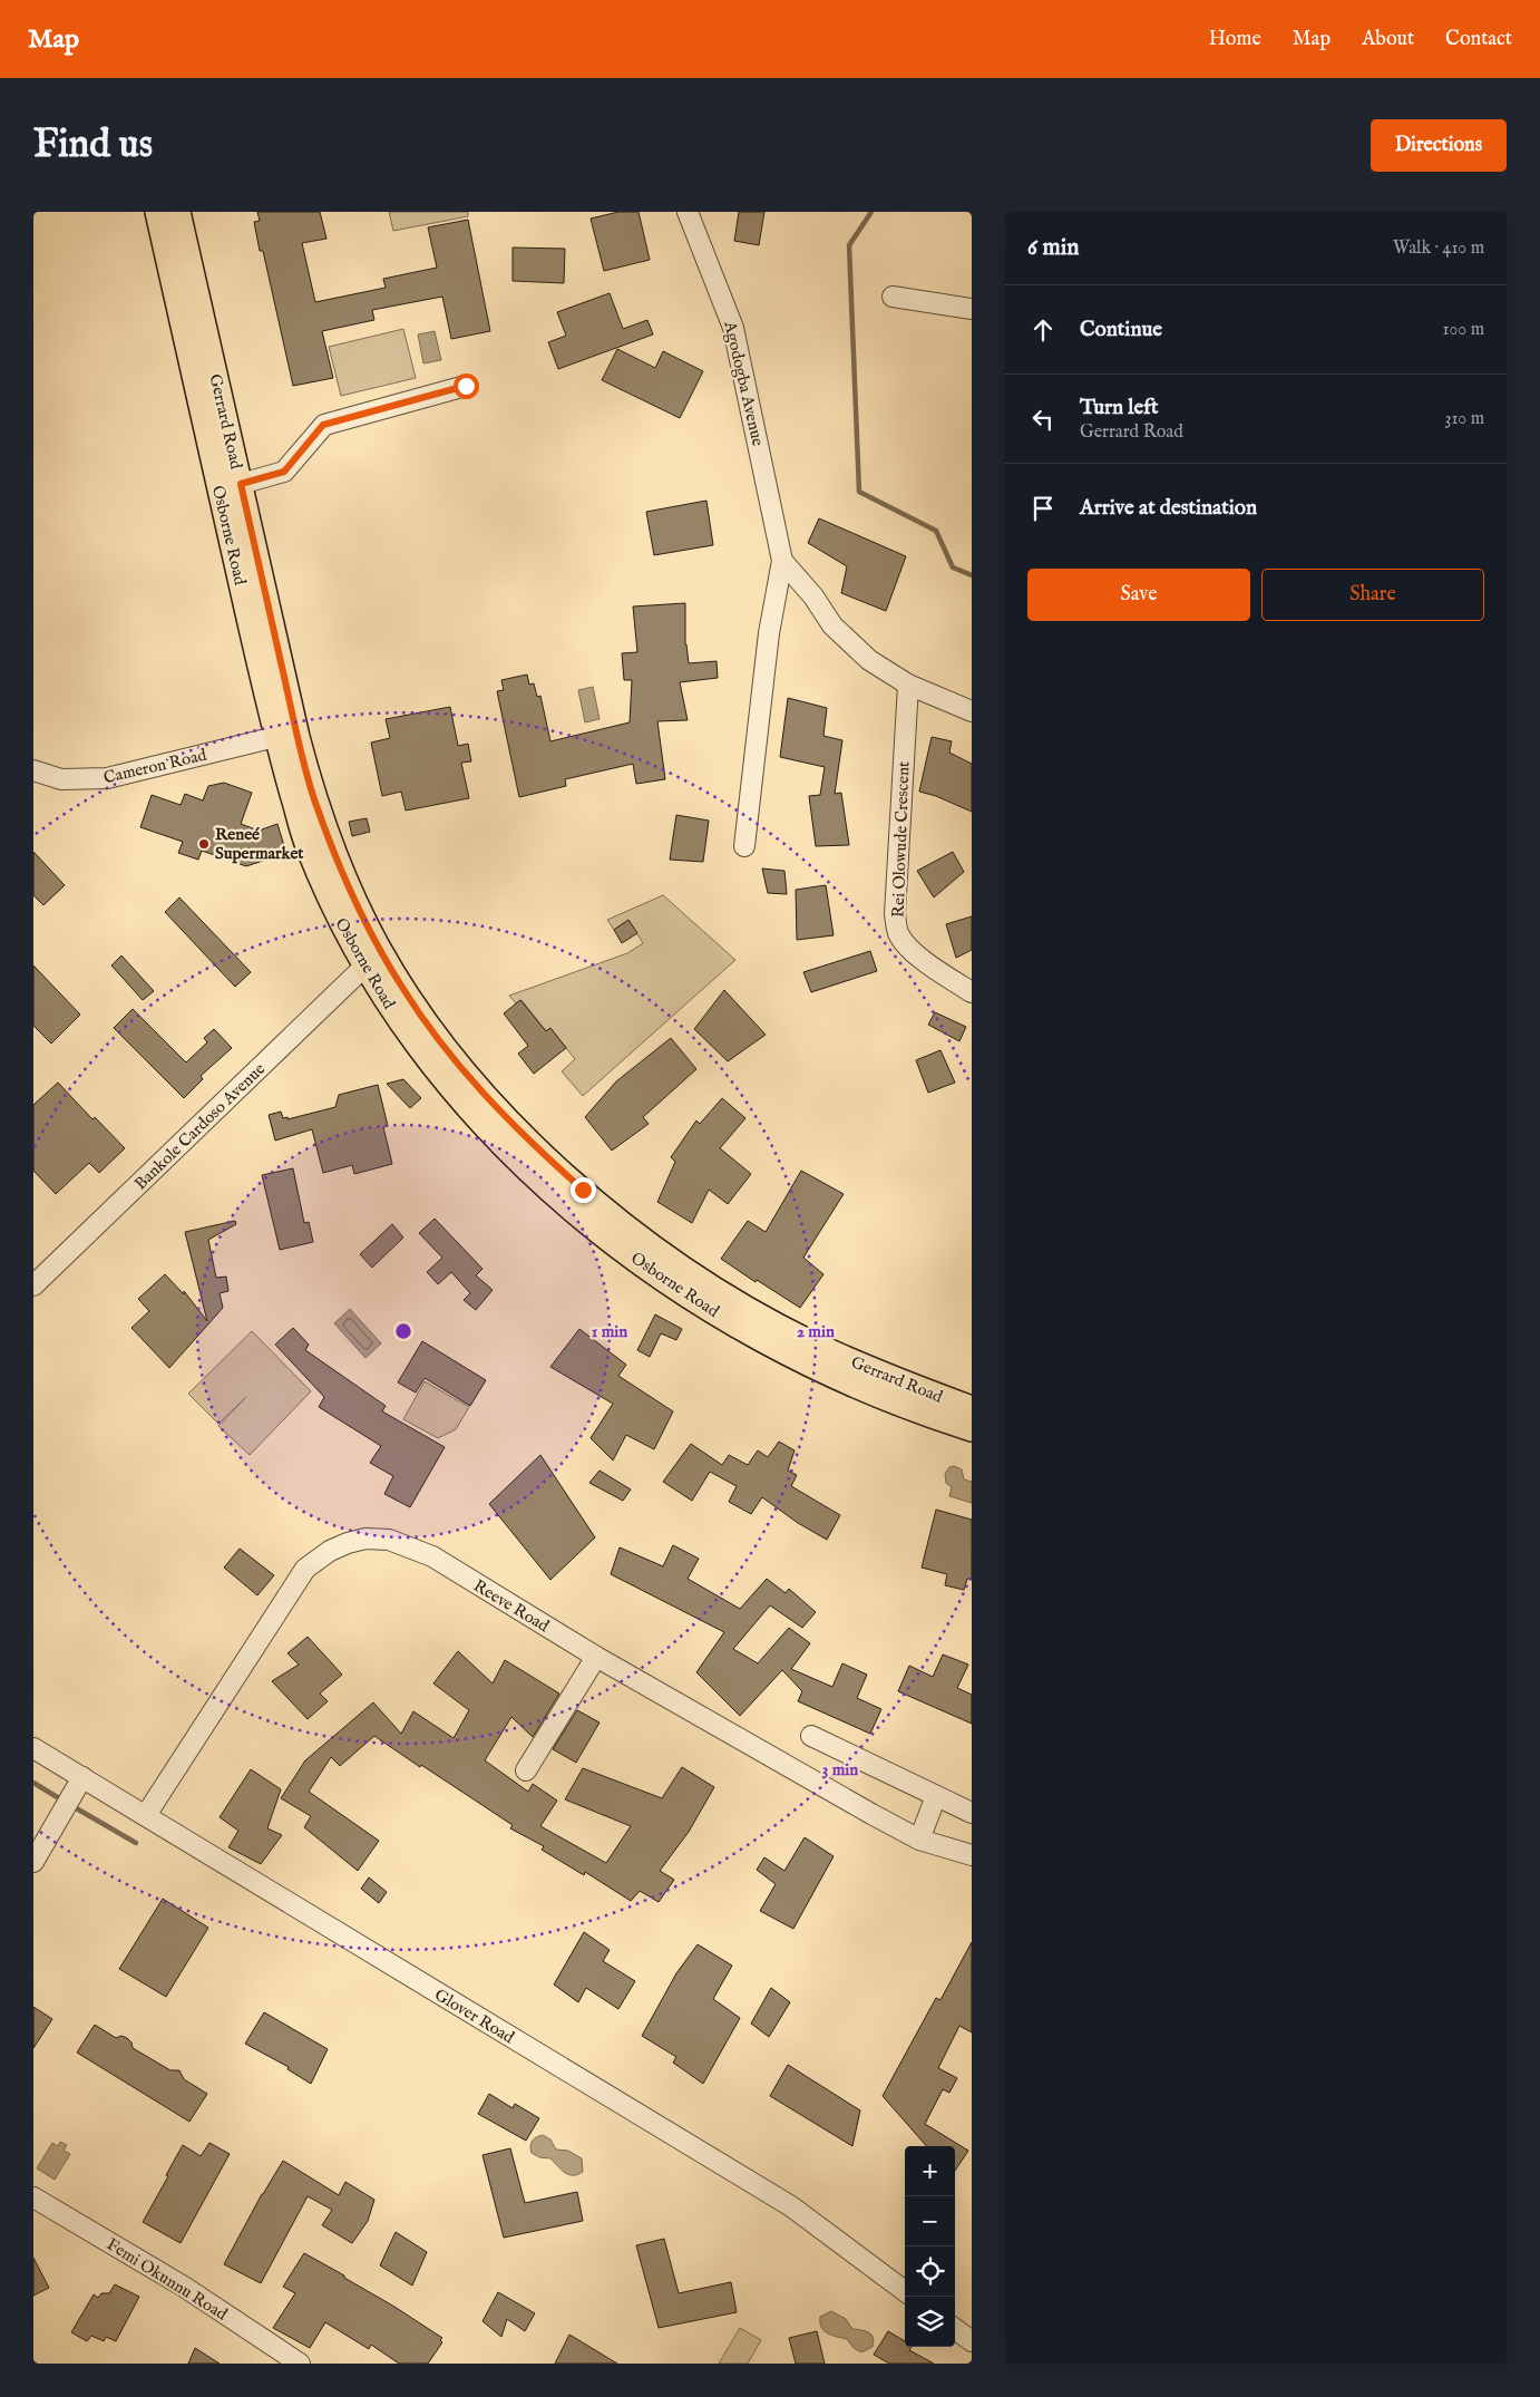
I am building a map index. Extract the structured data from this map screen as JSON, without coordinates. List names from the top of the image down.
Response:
{
  "streets": {
    "main road": ["Gerrard Road", "Osborne Road"],
    "street": [
      "Agodogba Avenue",
      "Cameron Road",
      "Rei Olowude Crescent",
      "Bankole Cardoso Avenue",
      "Reeve Road",
      "Glover Road",
      "Femi Okunnu Road"
    ]
  },
  "crossings": [
    ["Osborne Road", "Cameron Road"],
    ["Osborne Road", "Bankole Cardoso Avenue"],
    ["Reeve Road", "Glover Road"]
  ],
  "places": ["Reneé Supermarket"],
  "page": {
    "header": "Map",
    "nav": [
      "Home",
      "Map",
      "About",
      "Contact"
    ],
    "buttons": [
      "Directions",
      ["Save", "Share"]
    ],
    "title": "Find us",
    "heading": ["6 min", "Walk · 410 m"],
    "list": [
      ["Continue", "100 m"],
      ["Turn left", "Gerrard Road", "310 m"],
      "Arrive at destination"
    ],
    "map_buttons": ["+", "−"]
  },
  "rings": ["1 min", "2 min", "3 min"]
}
